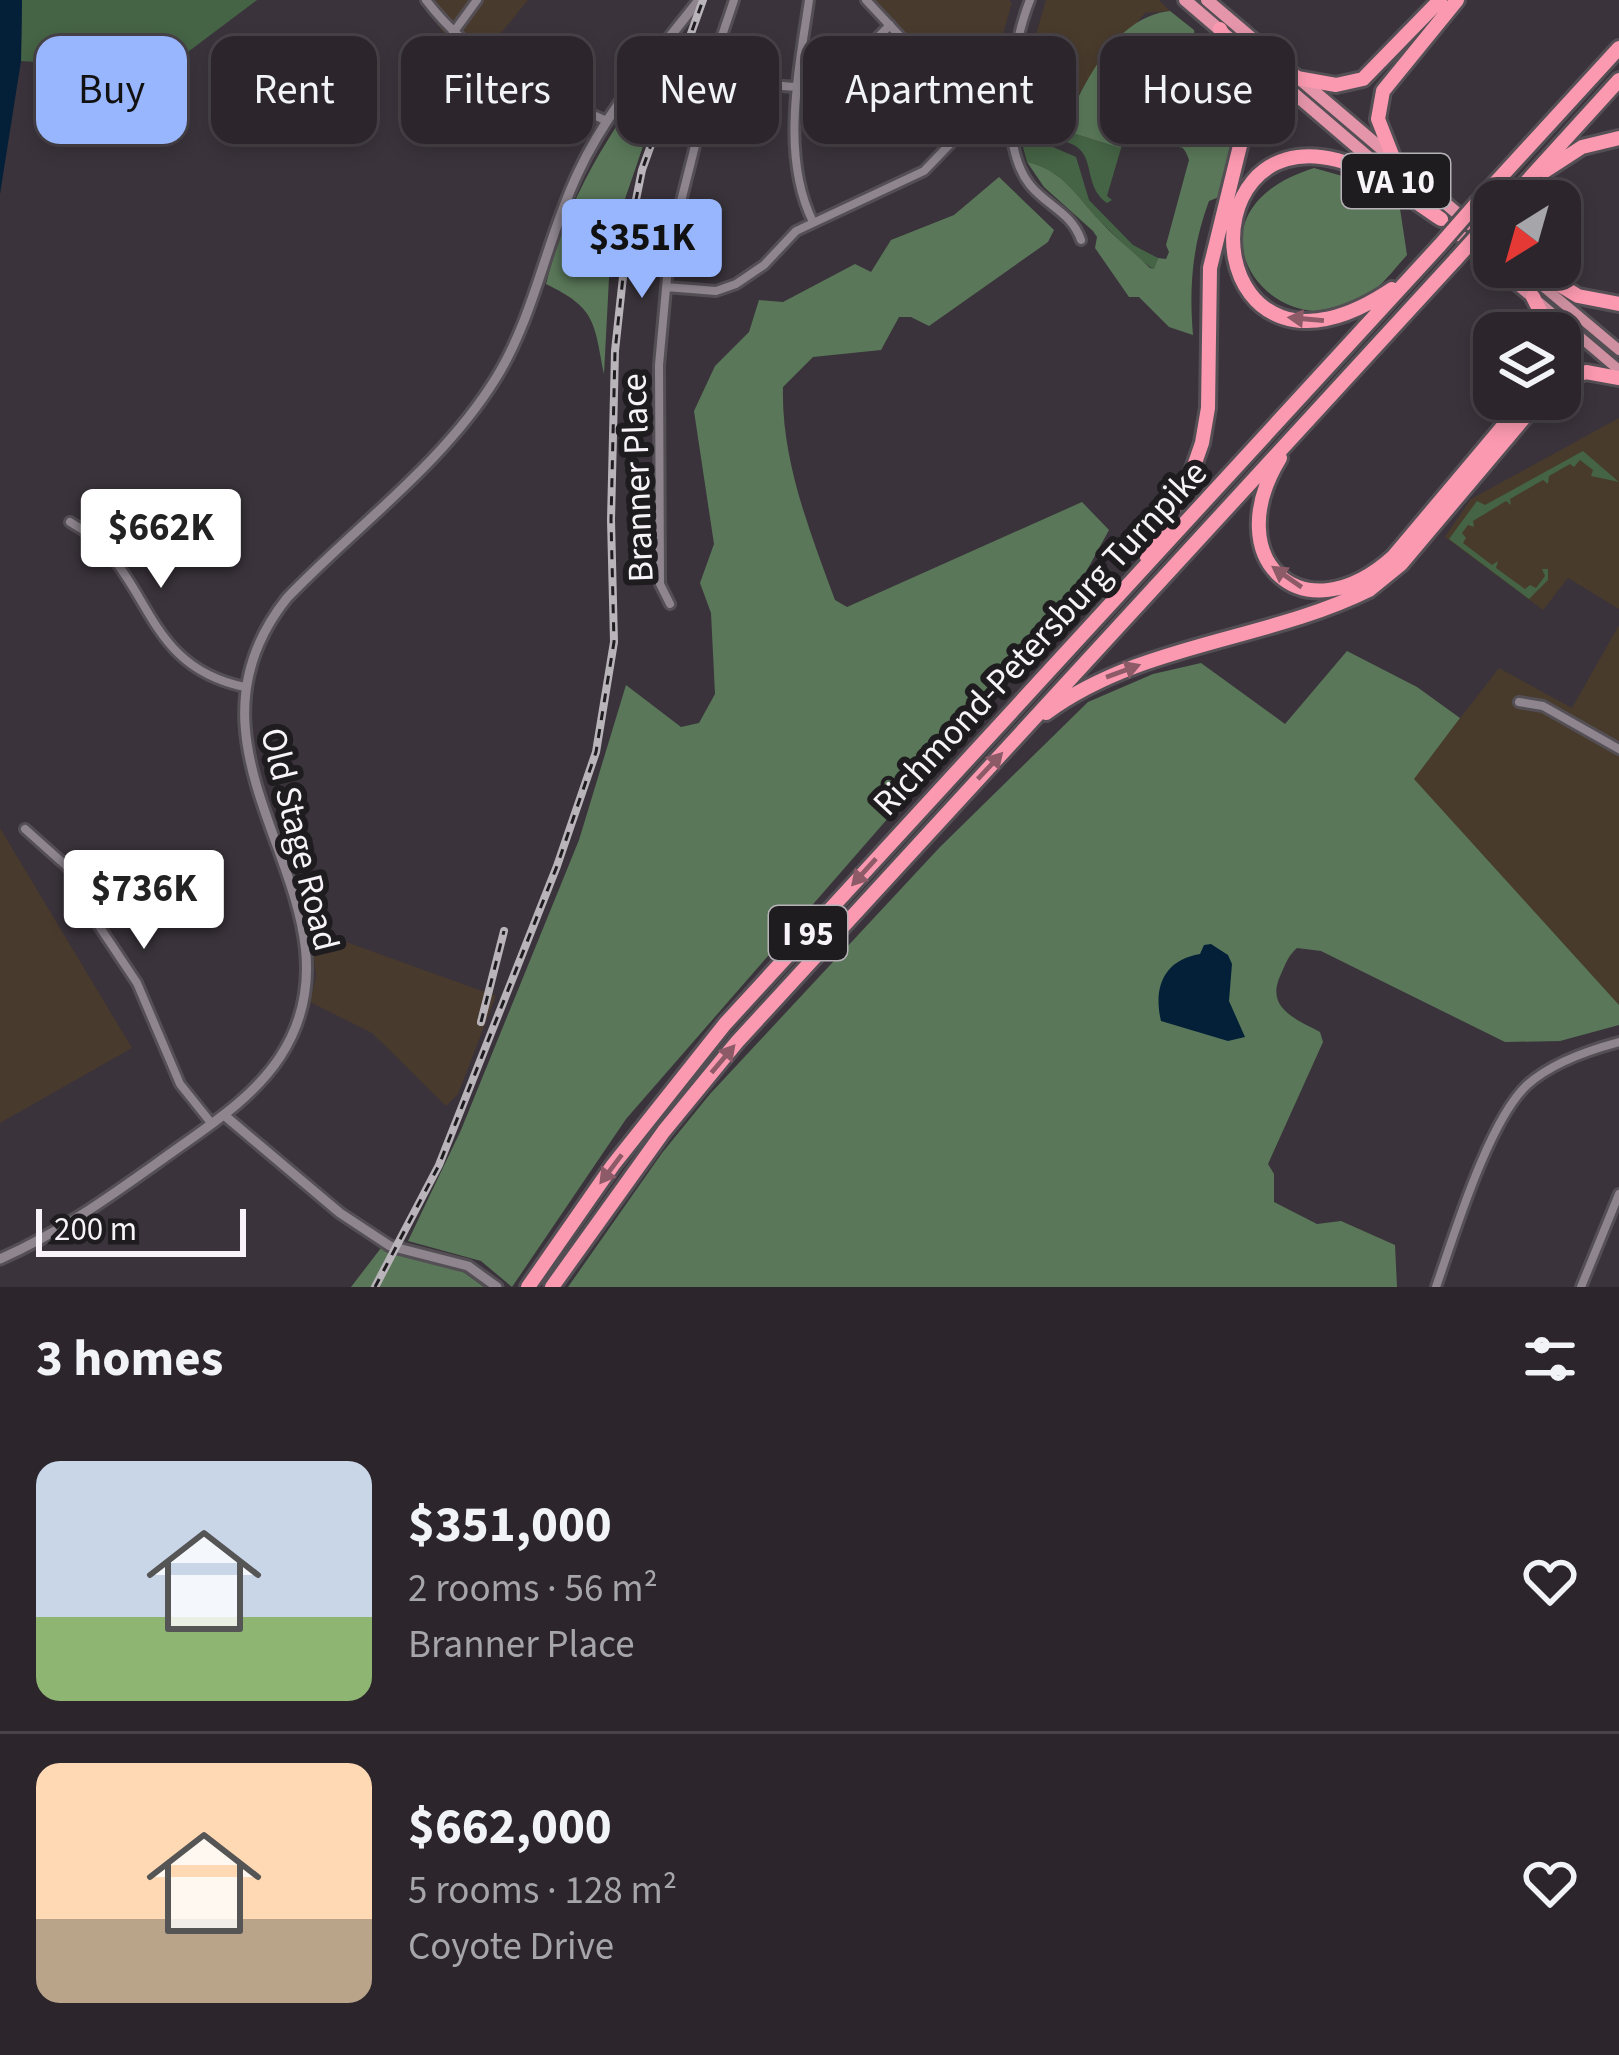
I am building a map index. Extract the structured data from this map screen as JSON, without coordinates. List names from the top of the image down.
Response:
{
  "streets": {
    "highway": ["VA 10", "Richmond-Petersburg Turnpike", "I 95"],
    "street": ["Branner Place", "Old Stage Road"]
  },
  "scale_bar": "200 m",
  "north": "bottom left",
  "page": {
    "chip": [
      "Buy",
      "Rent",
      "Filters",
      "New",
      "Apartment",
      "House"
    ],
    "price": ["$351K", "$662K", "$736K"],
    "scale": "200 m",
    "heading": "3 homes",
    "list": [
      {
        "name": "$351,000",
        "note": "2 rooms · 56 m² · Branner Place"
      },
      {
        "name": "$662,000",
        "note": "5 rooms · 128 m² · Coyote Drive"
      }
    ]
  }
}
